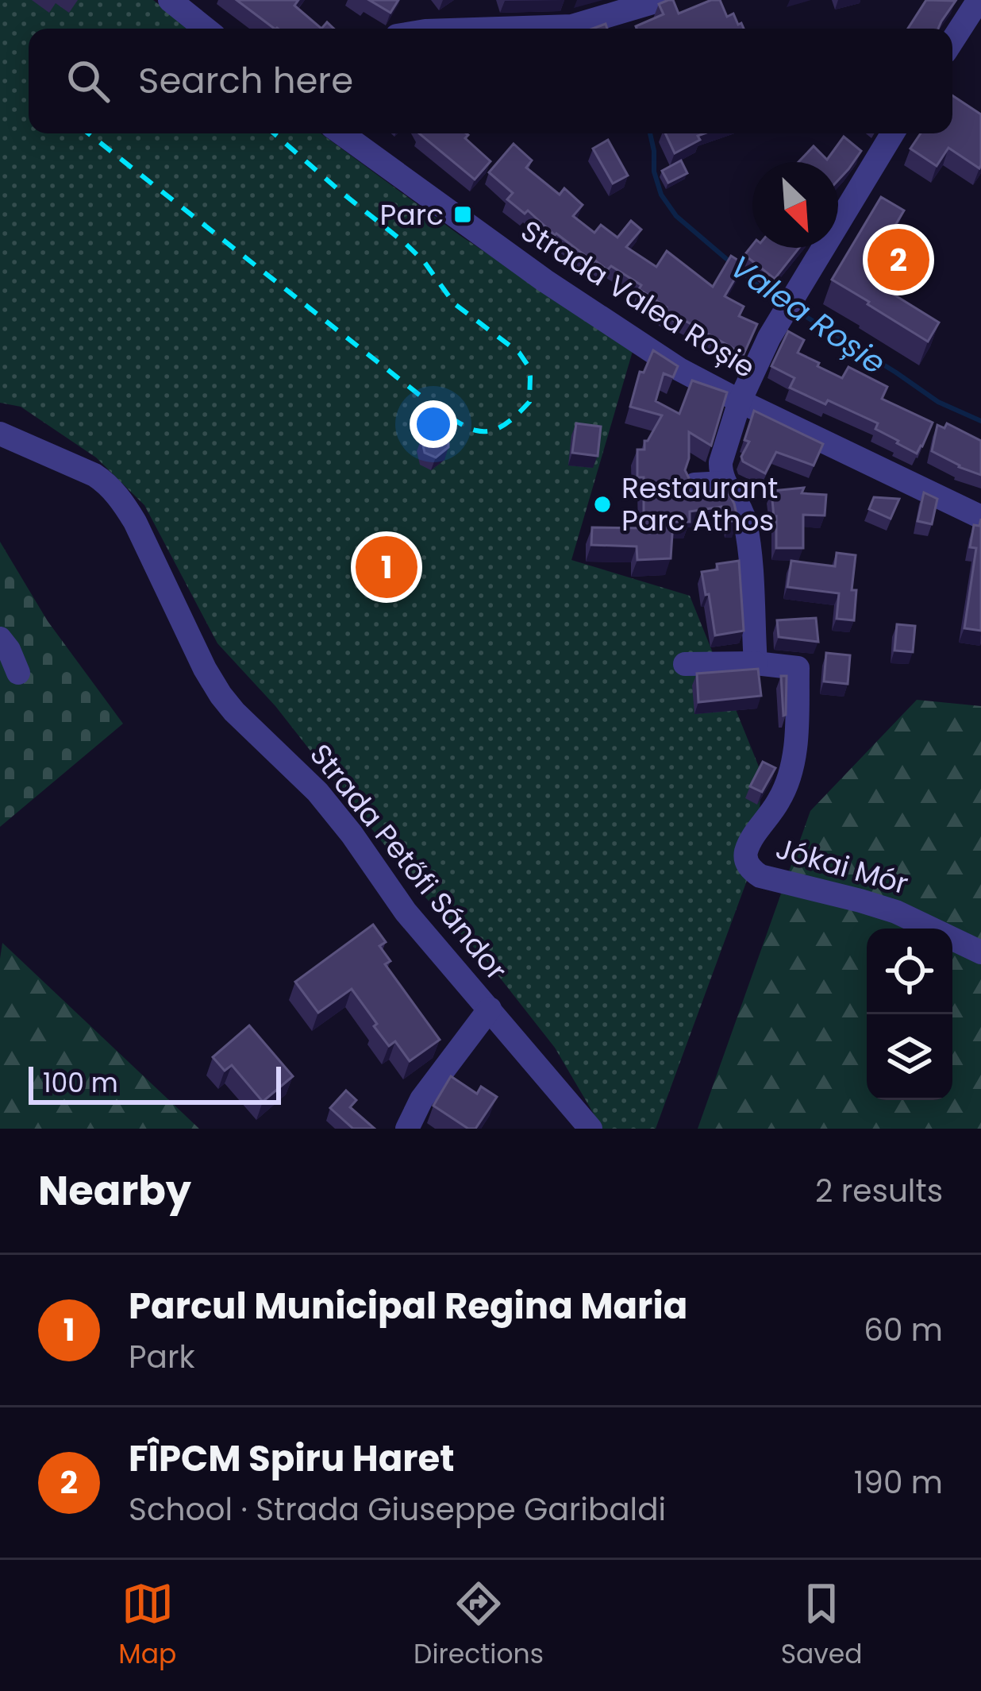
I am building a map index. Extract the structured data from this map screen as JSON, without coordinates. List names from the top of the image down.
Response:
{
  "streets": {
    "street": ["Strada Valea Roșie", "Strada Petőfi Sándor", "Jókai Mór"]
  },
  "water": ["Valea Roșie"],
  "places": {
    "transit": ["Parc"],
    "other": ["Restaurant Parc Athos"]
  },
  "scale_bar": "100 m",
  "north": "bottom right",
  "page": {
    "search": "Search here",
    "pins": ["2", "1"],
    "scale": "100 m",
    "heading": ["Nearby", "2 results"],
    "list": [
      {
        "mark": "1",
        "name": "Parcul Municipal Regina Maria",
        "note": "Park",
        "value": "60 m"
      },
      {
        "mark": "2",
        "name": "FÎPCM Spiru Haret",
        "note": "School · Strada Giuseppe Garibaldi",
        "value": "190 m"
      }
    ],
    "nav": ["Map", "Directions", "Saved"]
  }
}
